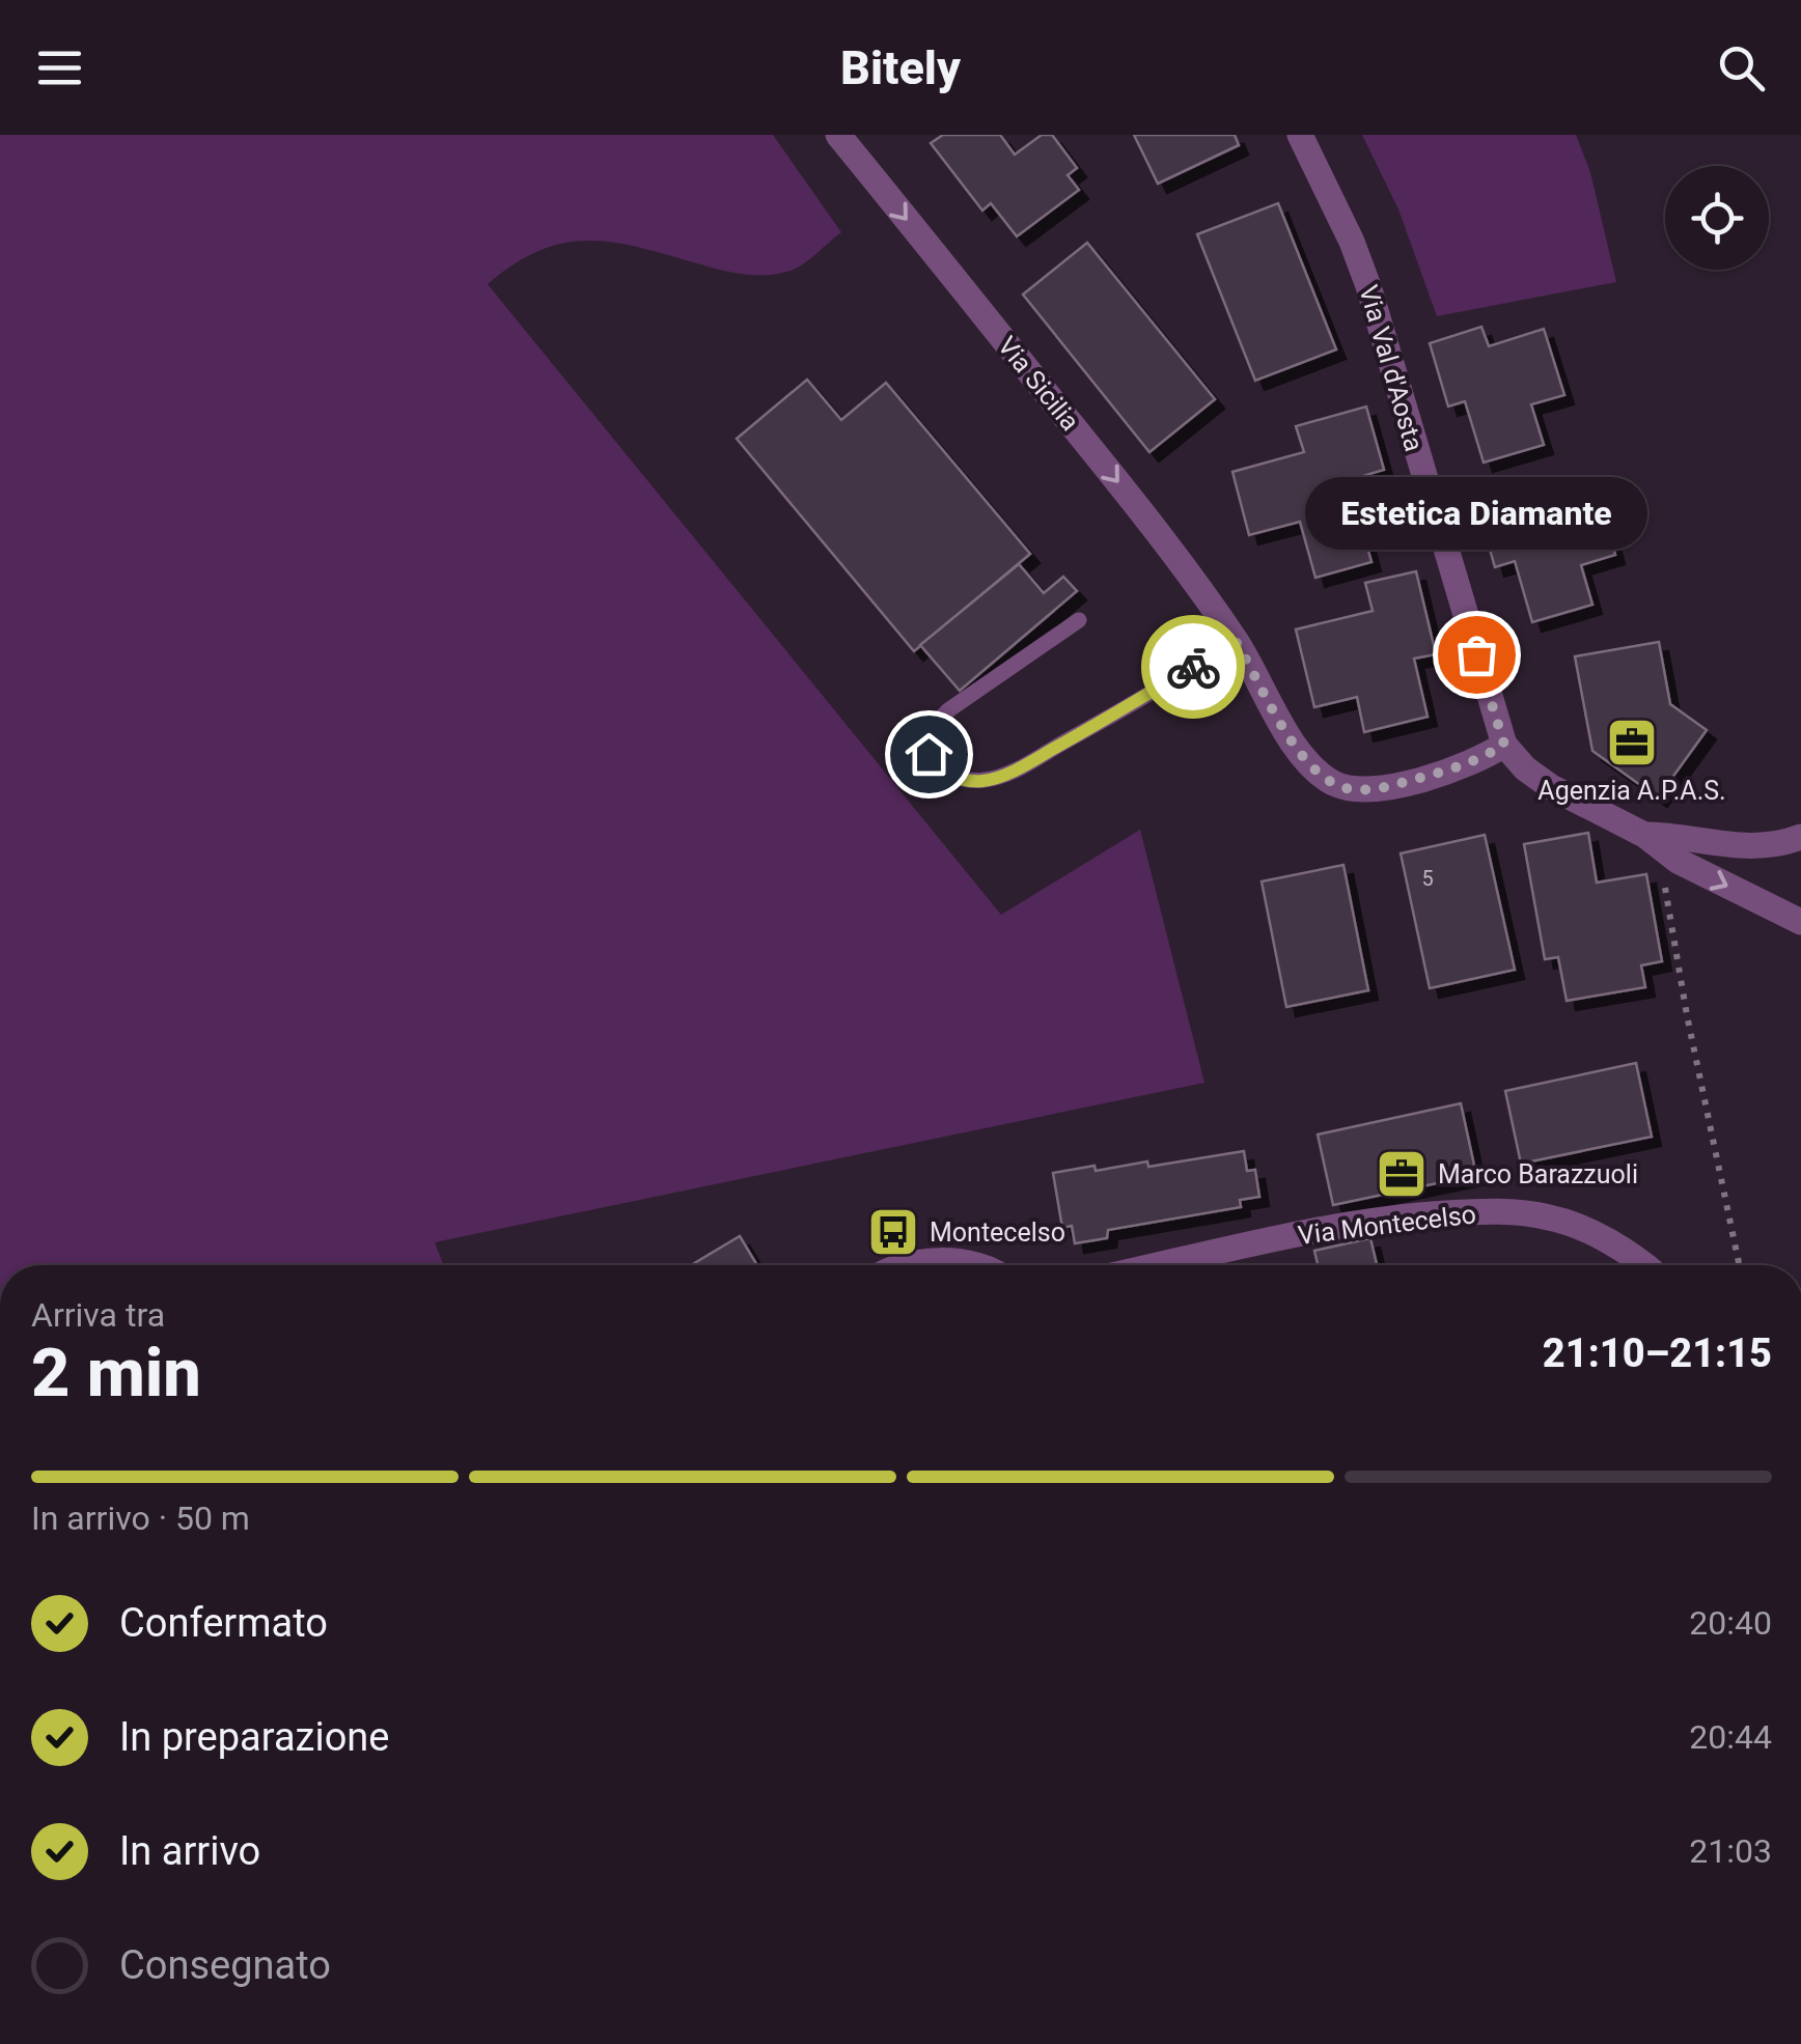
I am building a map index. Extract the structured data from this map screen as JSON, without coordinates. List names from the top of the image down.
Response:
{
  "streets": {
    "street": ["Via Val d'Aosta", "Via Sicilia", "Via Montecelso"]
  },
  "crossings": [
    ["Via Val d'Aosta", "Via Sicilia"]
  ],
  "one_way": ["Via Sicilia"],
  "places": {
    "other": ["Estetica Diamante"],
    "office": ["Agenzia A.P.A.S.", "Marco Barazzuoli"],
    "bus stop": ["Montecelso"]
  },
  "house_numbers": ["5"],
  "page": {
    "header": "Bitely",
    "bubble": "Estetica Diamante",
    "heading": ["2 min", "Arriva tra", "21:10–21:15"],
    "bar": "In arrivo · 50 m",
    "list": [
      ["Confermato", "20:40"],
      ["In preparazione", "20:44"],
      ["In arrivo", "21:03"],
      "Consegnato"
    ]
  }
}
